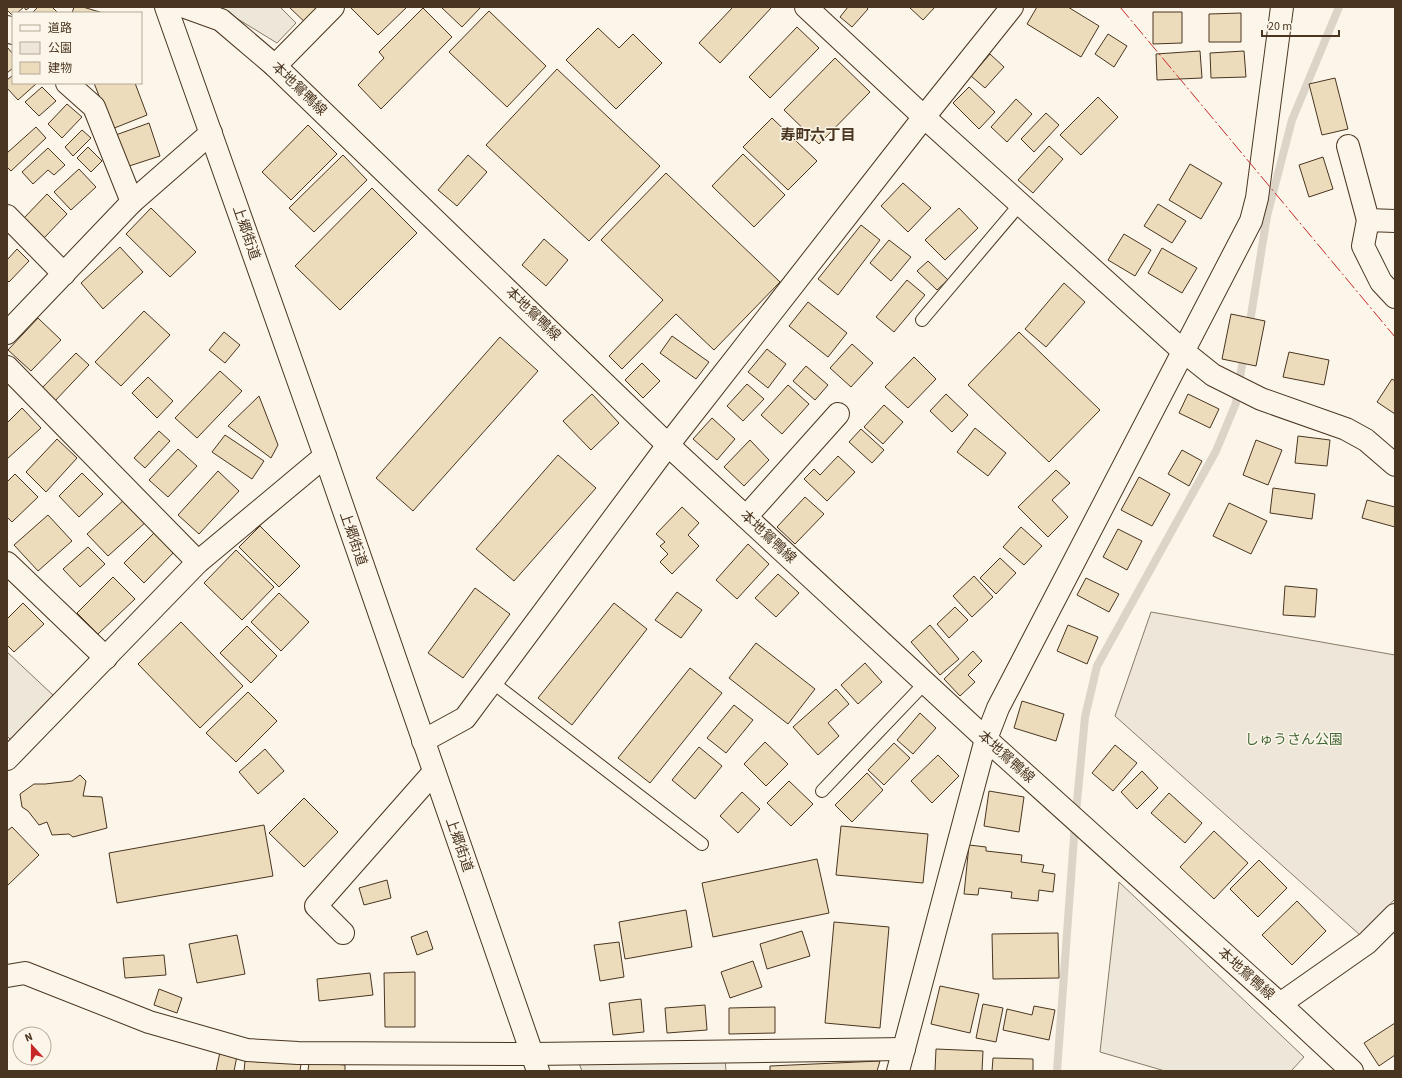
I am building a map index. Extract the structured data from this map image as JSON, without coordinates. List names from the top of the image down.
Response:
{
  "streets": {
    "street": ["本地鴛鴨線", "上郷街道"]
  },
  "districts": ["寿町六丁目"],
  "parks": ["しゅうさん公園"],
  "legend": ["道路", "公園", "建物"],
  "scale_bar": "20 m",
  "north": "top"
}
